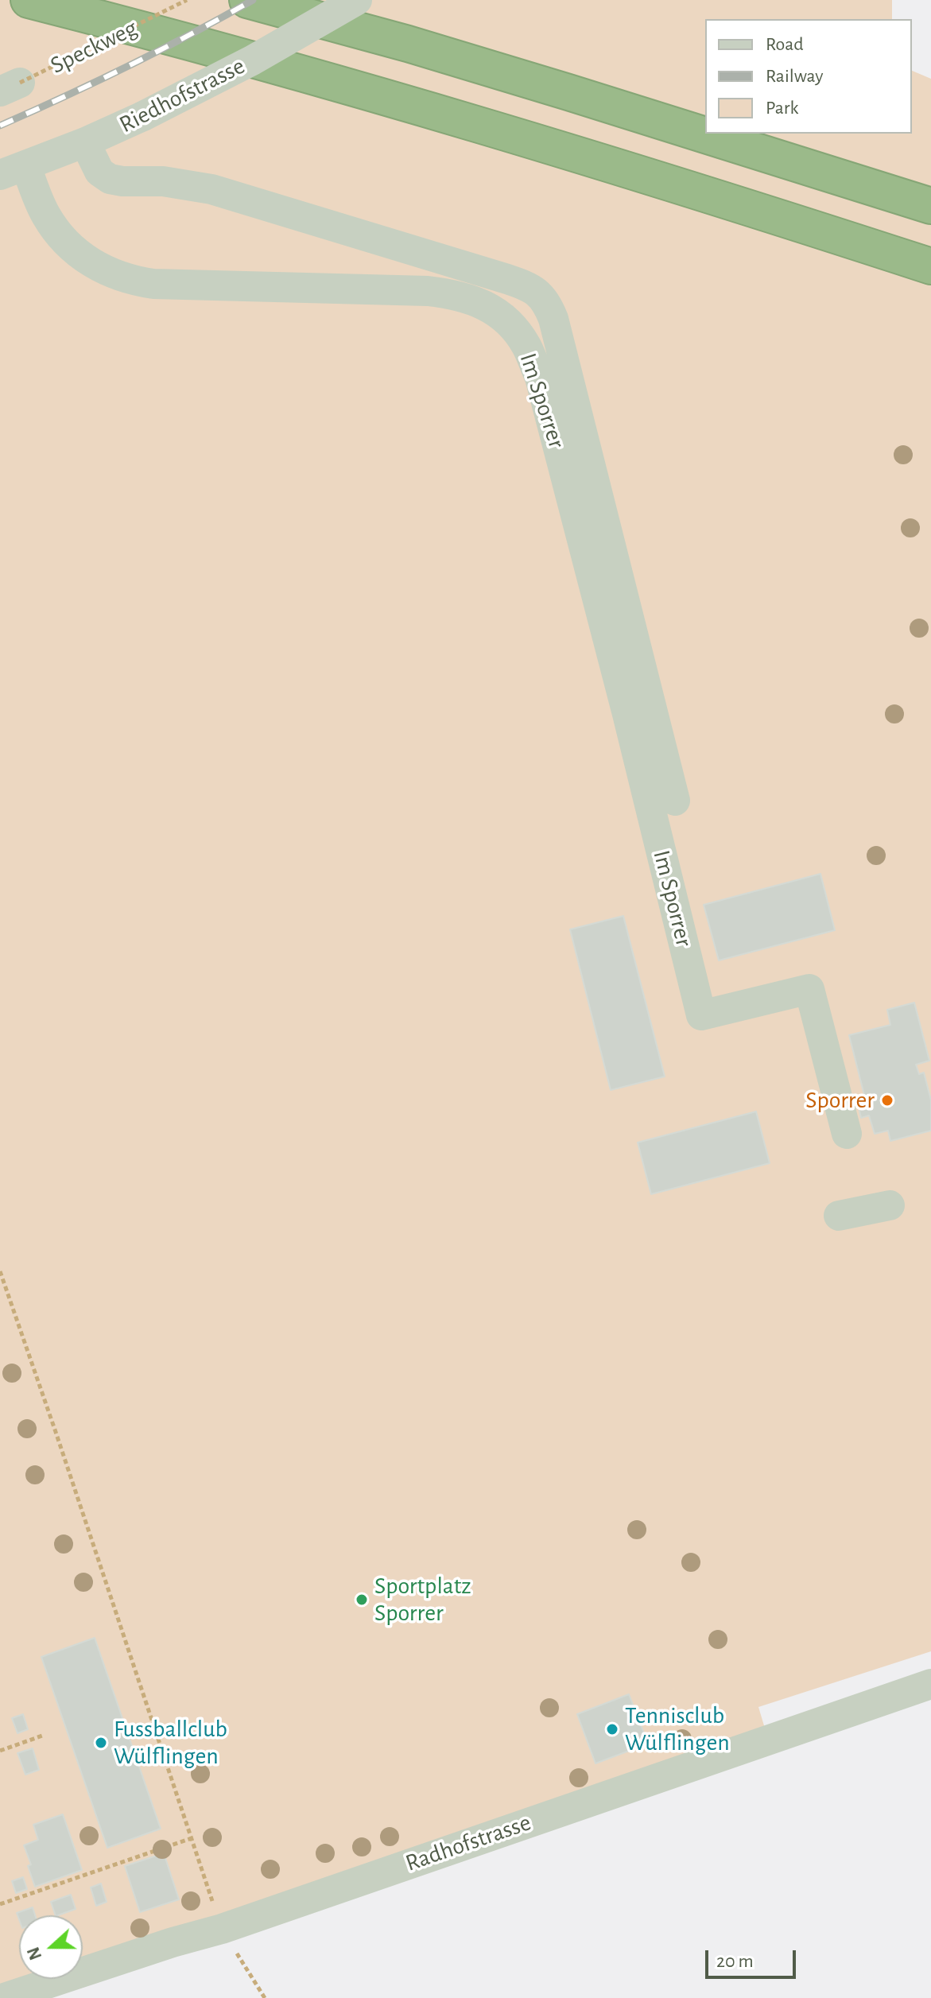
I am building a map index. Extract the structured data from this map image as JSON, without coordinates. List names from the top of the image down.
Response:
{
  "streets": {
    "street": ["Riedhofstrasse", "Im Sporrer", "Radhofstrasse"],
    "path": ["Speckweg"]
  },
  "crossings": [
    ["Riedhofstrasse", "Im Sporrer"]
  ],
  "places": [
    "Sporrer",
    "Sportplatz Sporrer",
    "Tennisclub Wülflingen",
    "Fussballclub Wülflingen"
  ],
  "legend": ["Road", "Railway", "Park"],
  "scale_bar": "20 m",
  "north": "left"
}
